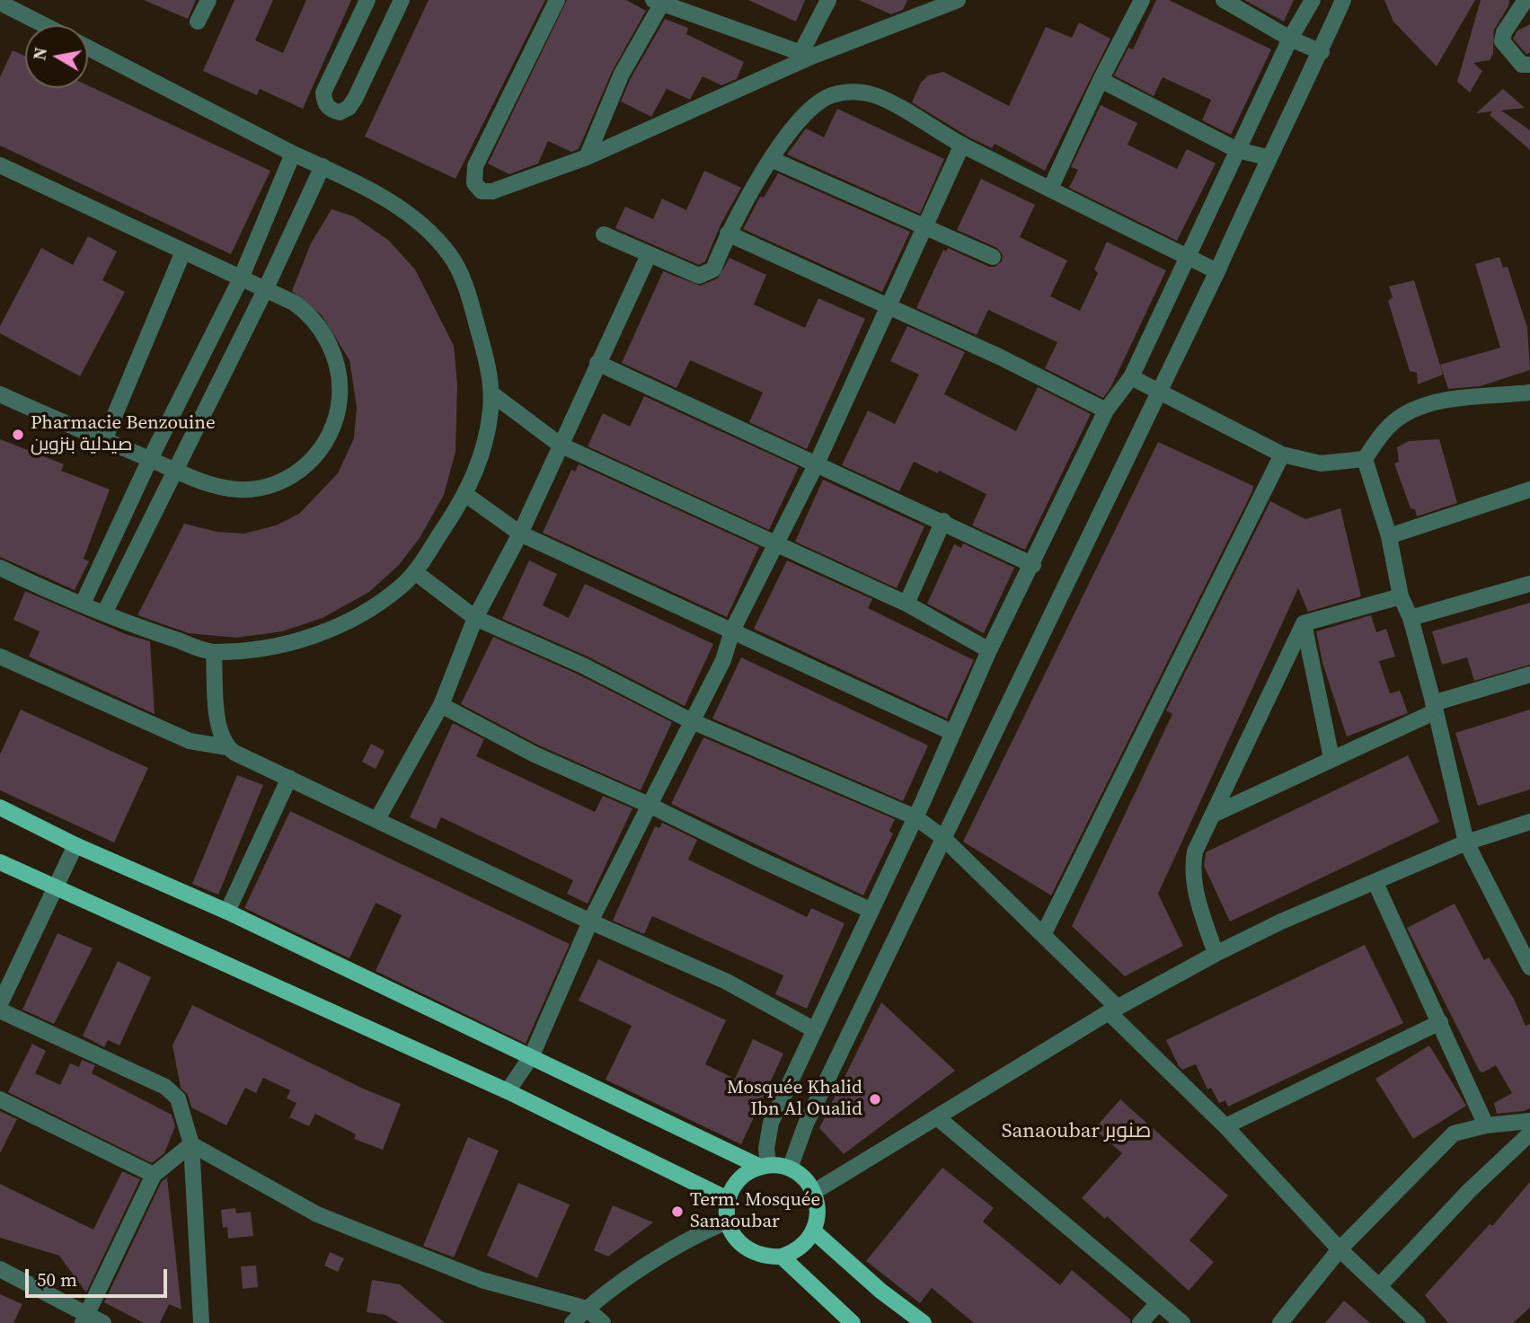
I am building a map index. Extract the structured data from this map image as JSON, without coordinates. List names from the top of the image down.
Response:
{
  "districts": ["Sanaoubar صنوبر"],
  "places": ["Pharmacie Benzouine صيدلية بنزوين", "Mosquée Khalid Ibn Al Oualid", "Term. Mosquée Sanaoubar"],
  "scale_bar": "50 m",
  "north": "left"
}
